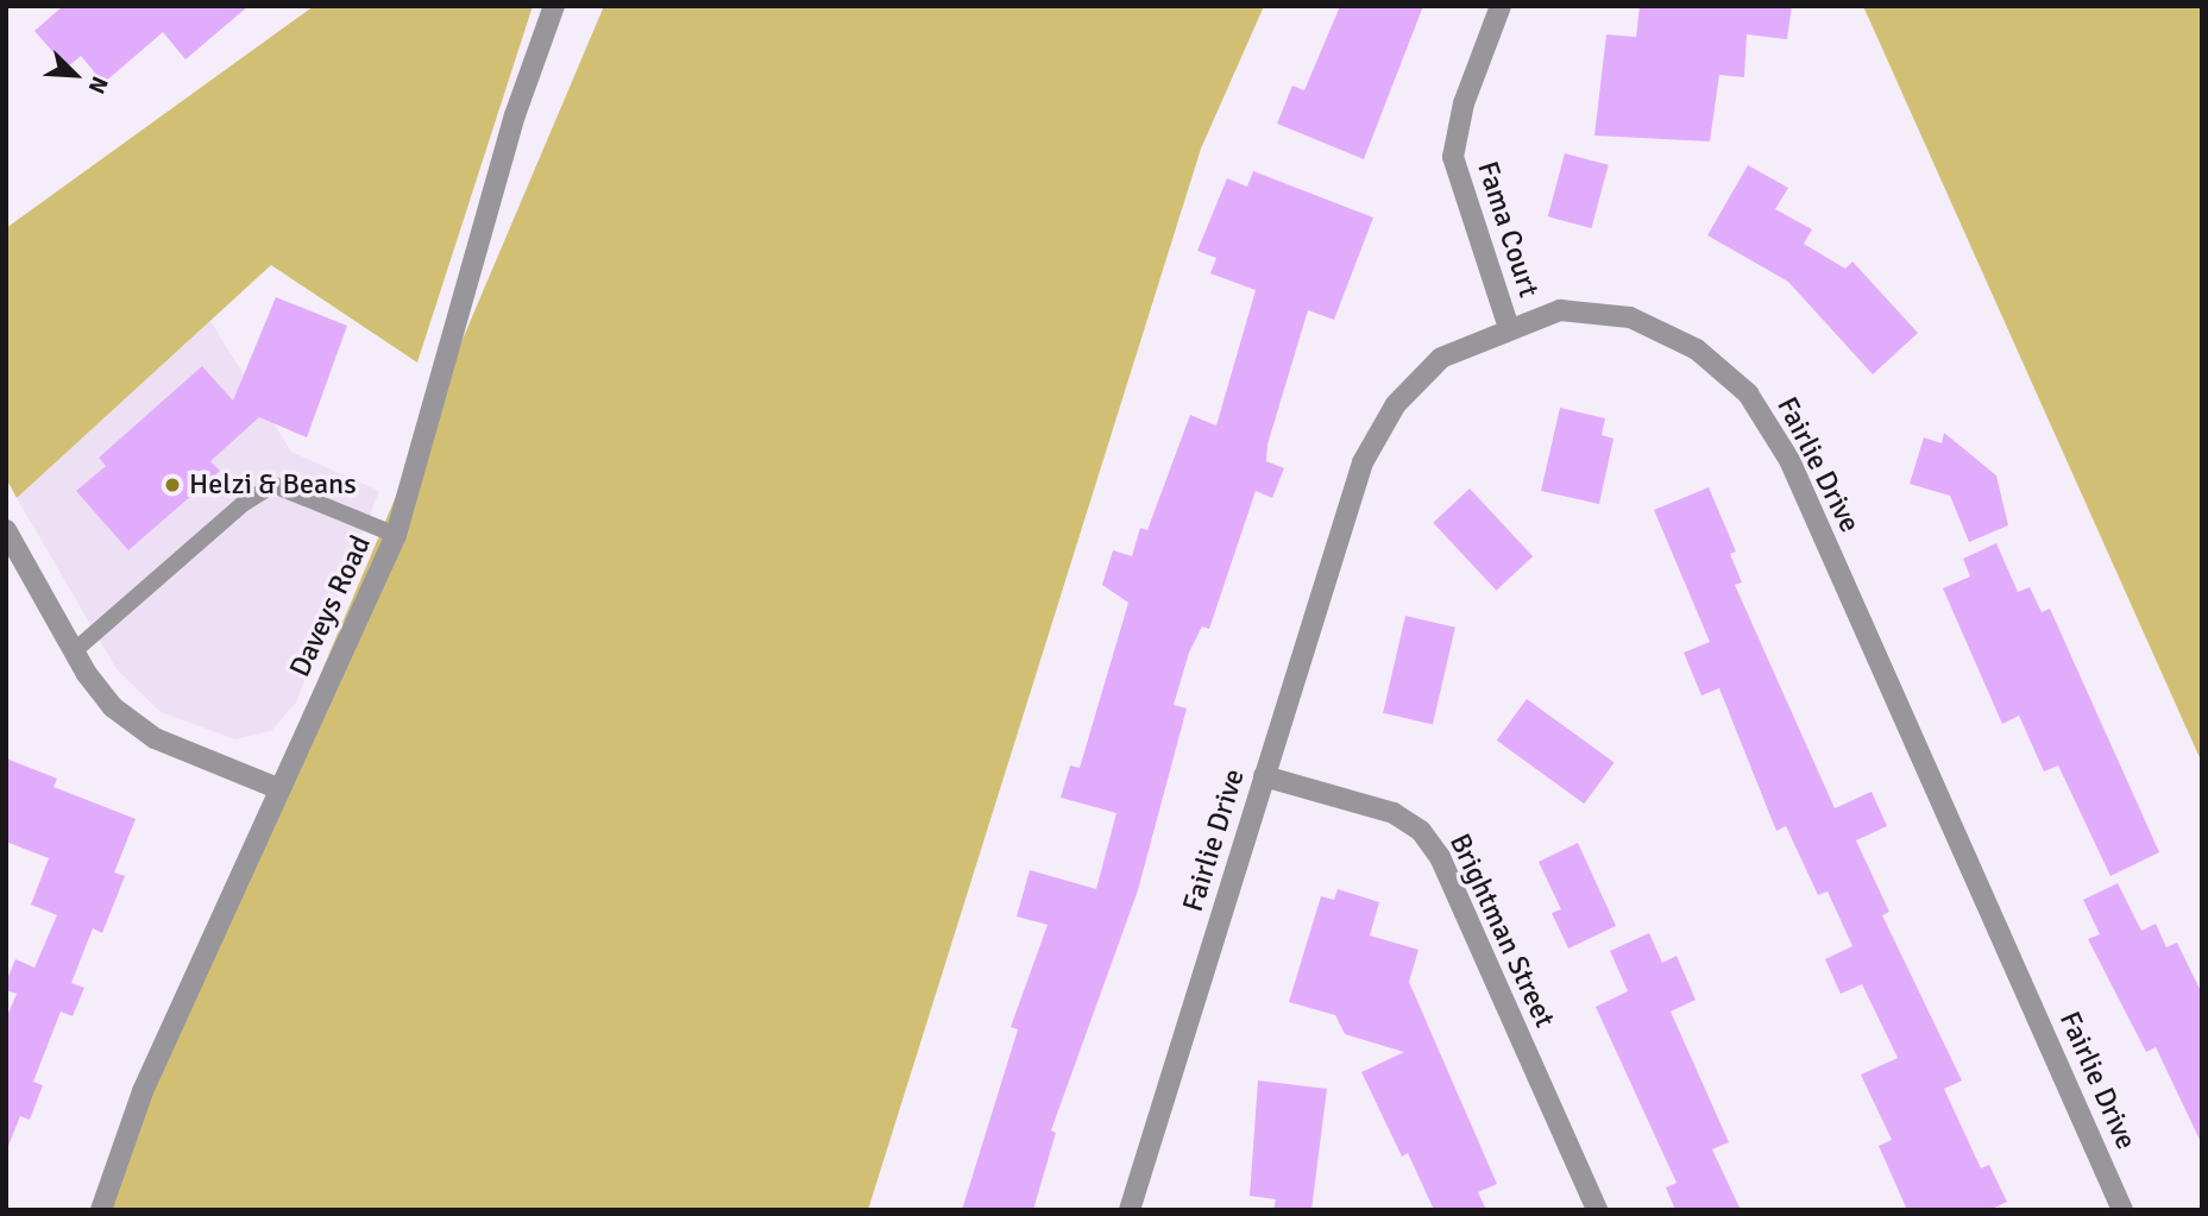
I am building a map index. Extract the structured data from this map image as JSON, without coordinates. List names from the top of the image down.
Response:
{
  "streets": {
    "street": [
      "Fama Court",
      "Fairlie Drive",
      "Daveys Road",
      "Brightman Street"
    ]
  },
  "crossings": [
    ["Fama Court", "Fairlie Drive"],
    ["Fairlie Drive", "Brightman Street"]
  ],
  "places": ["Helzi & Beans"],
  "north": "bottom right"
}
